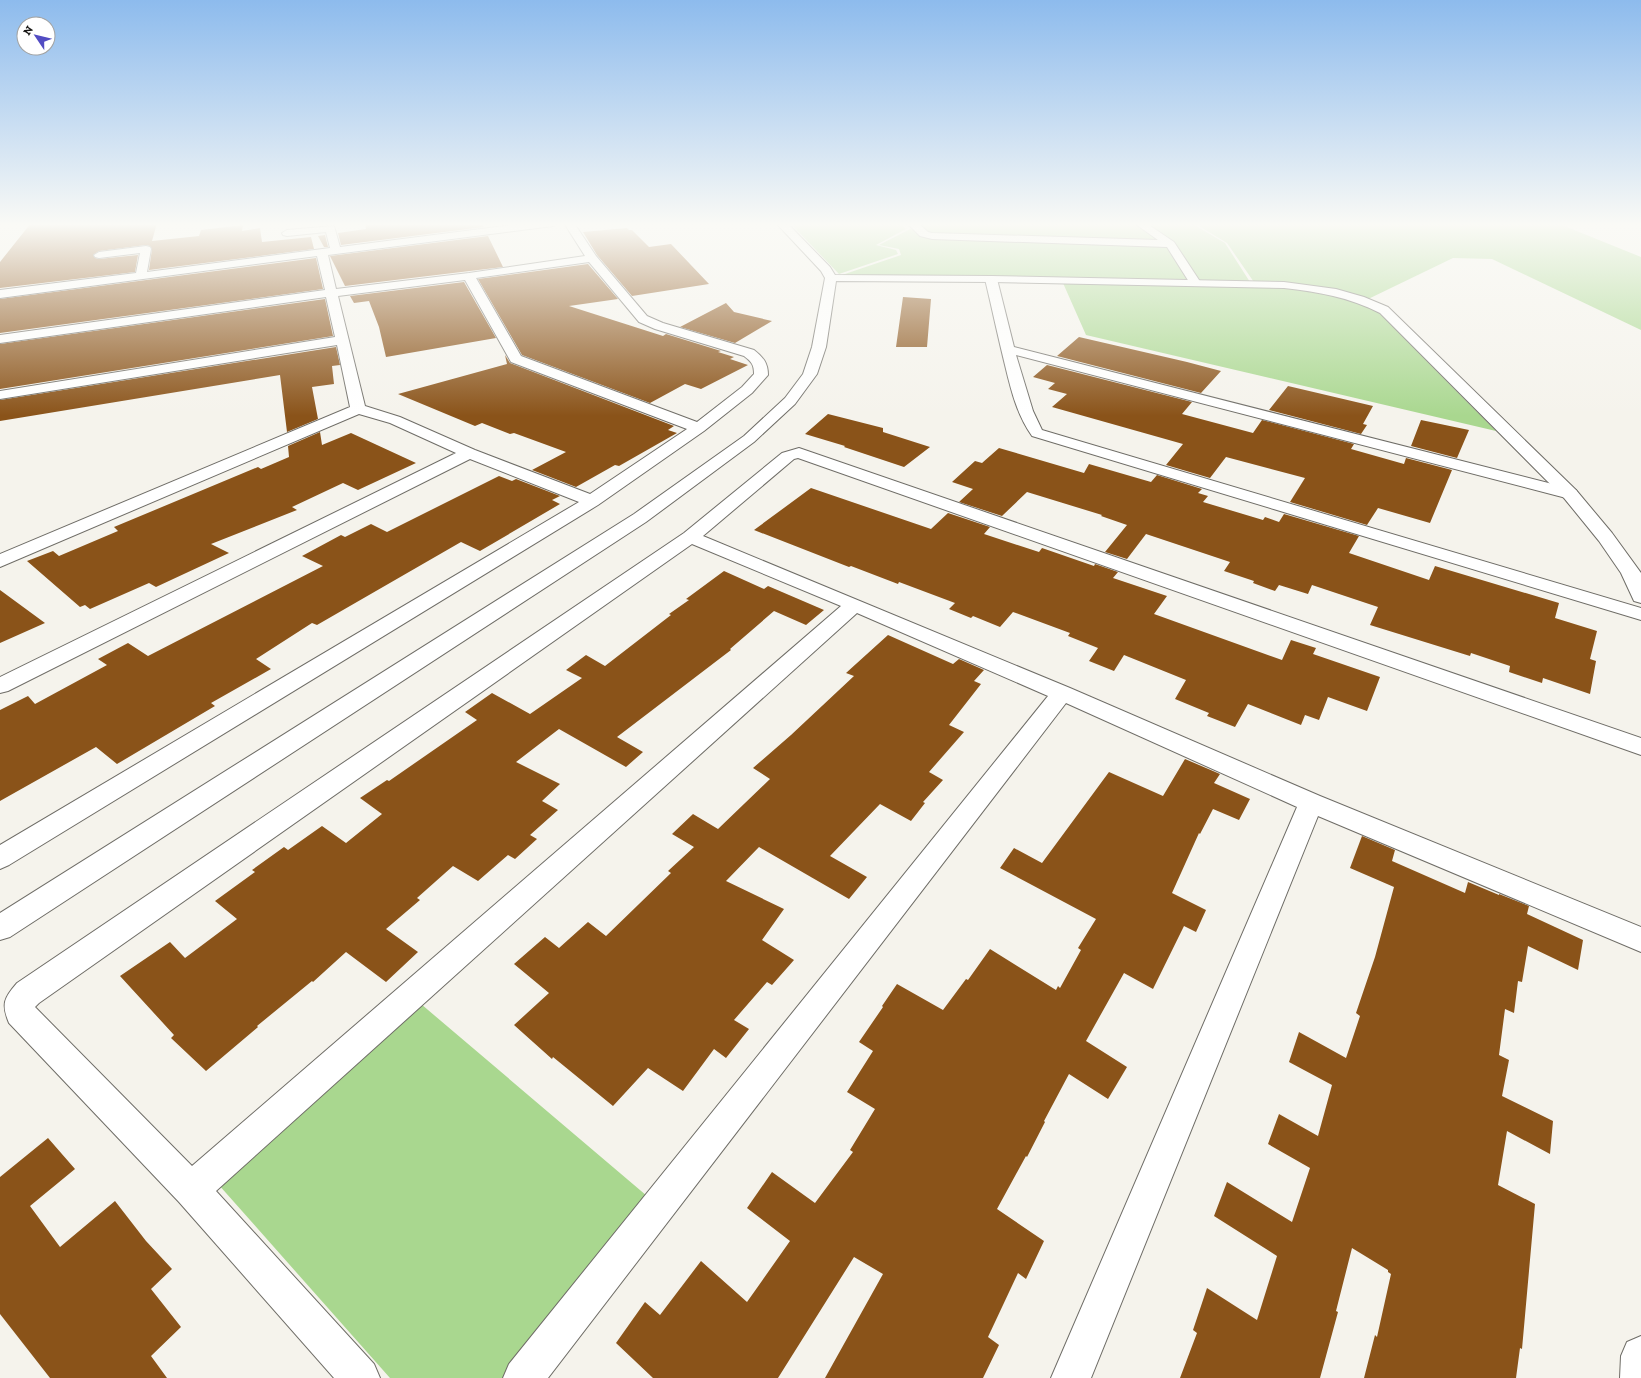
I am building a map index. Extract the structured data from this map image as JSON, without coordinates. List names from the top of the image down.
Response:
{
  "north": "top left"
}
